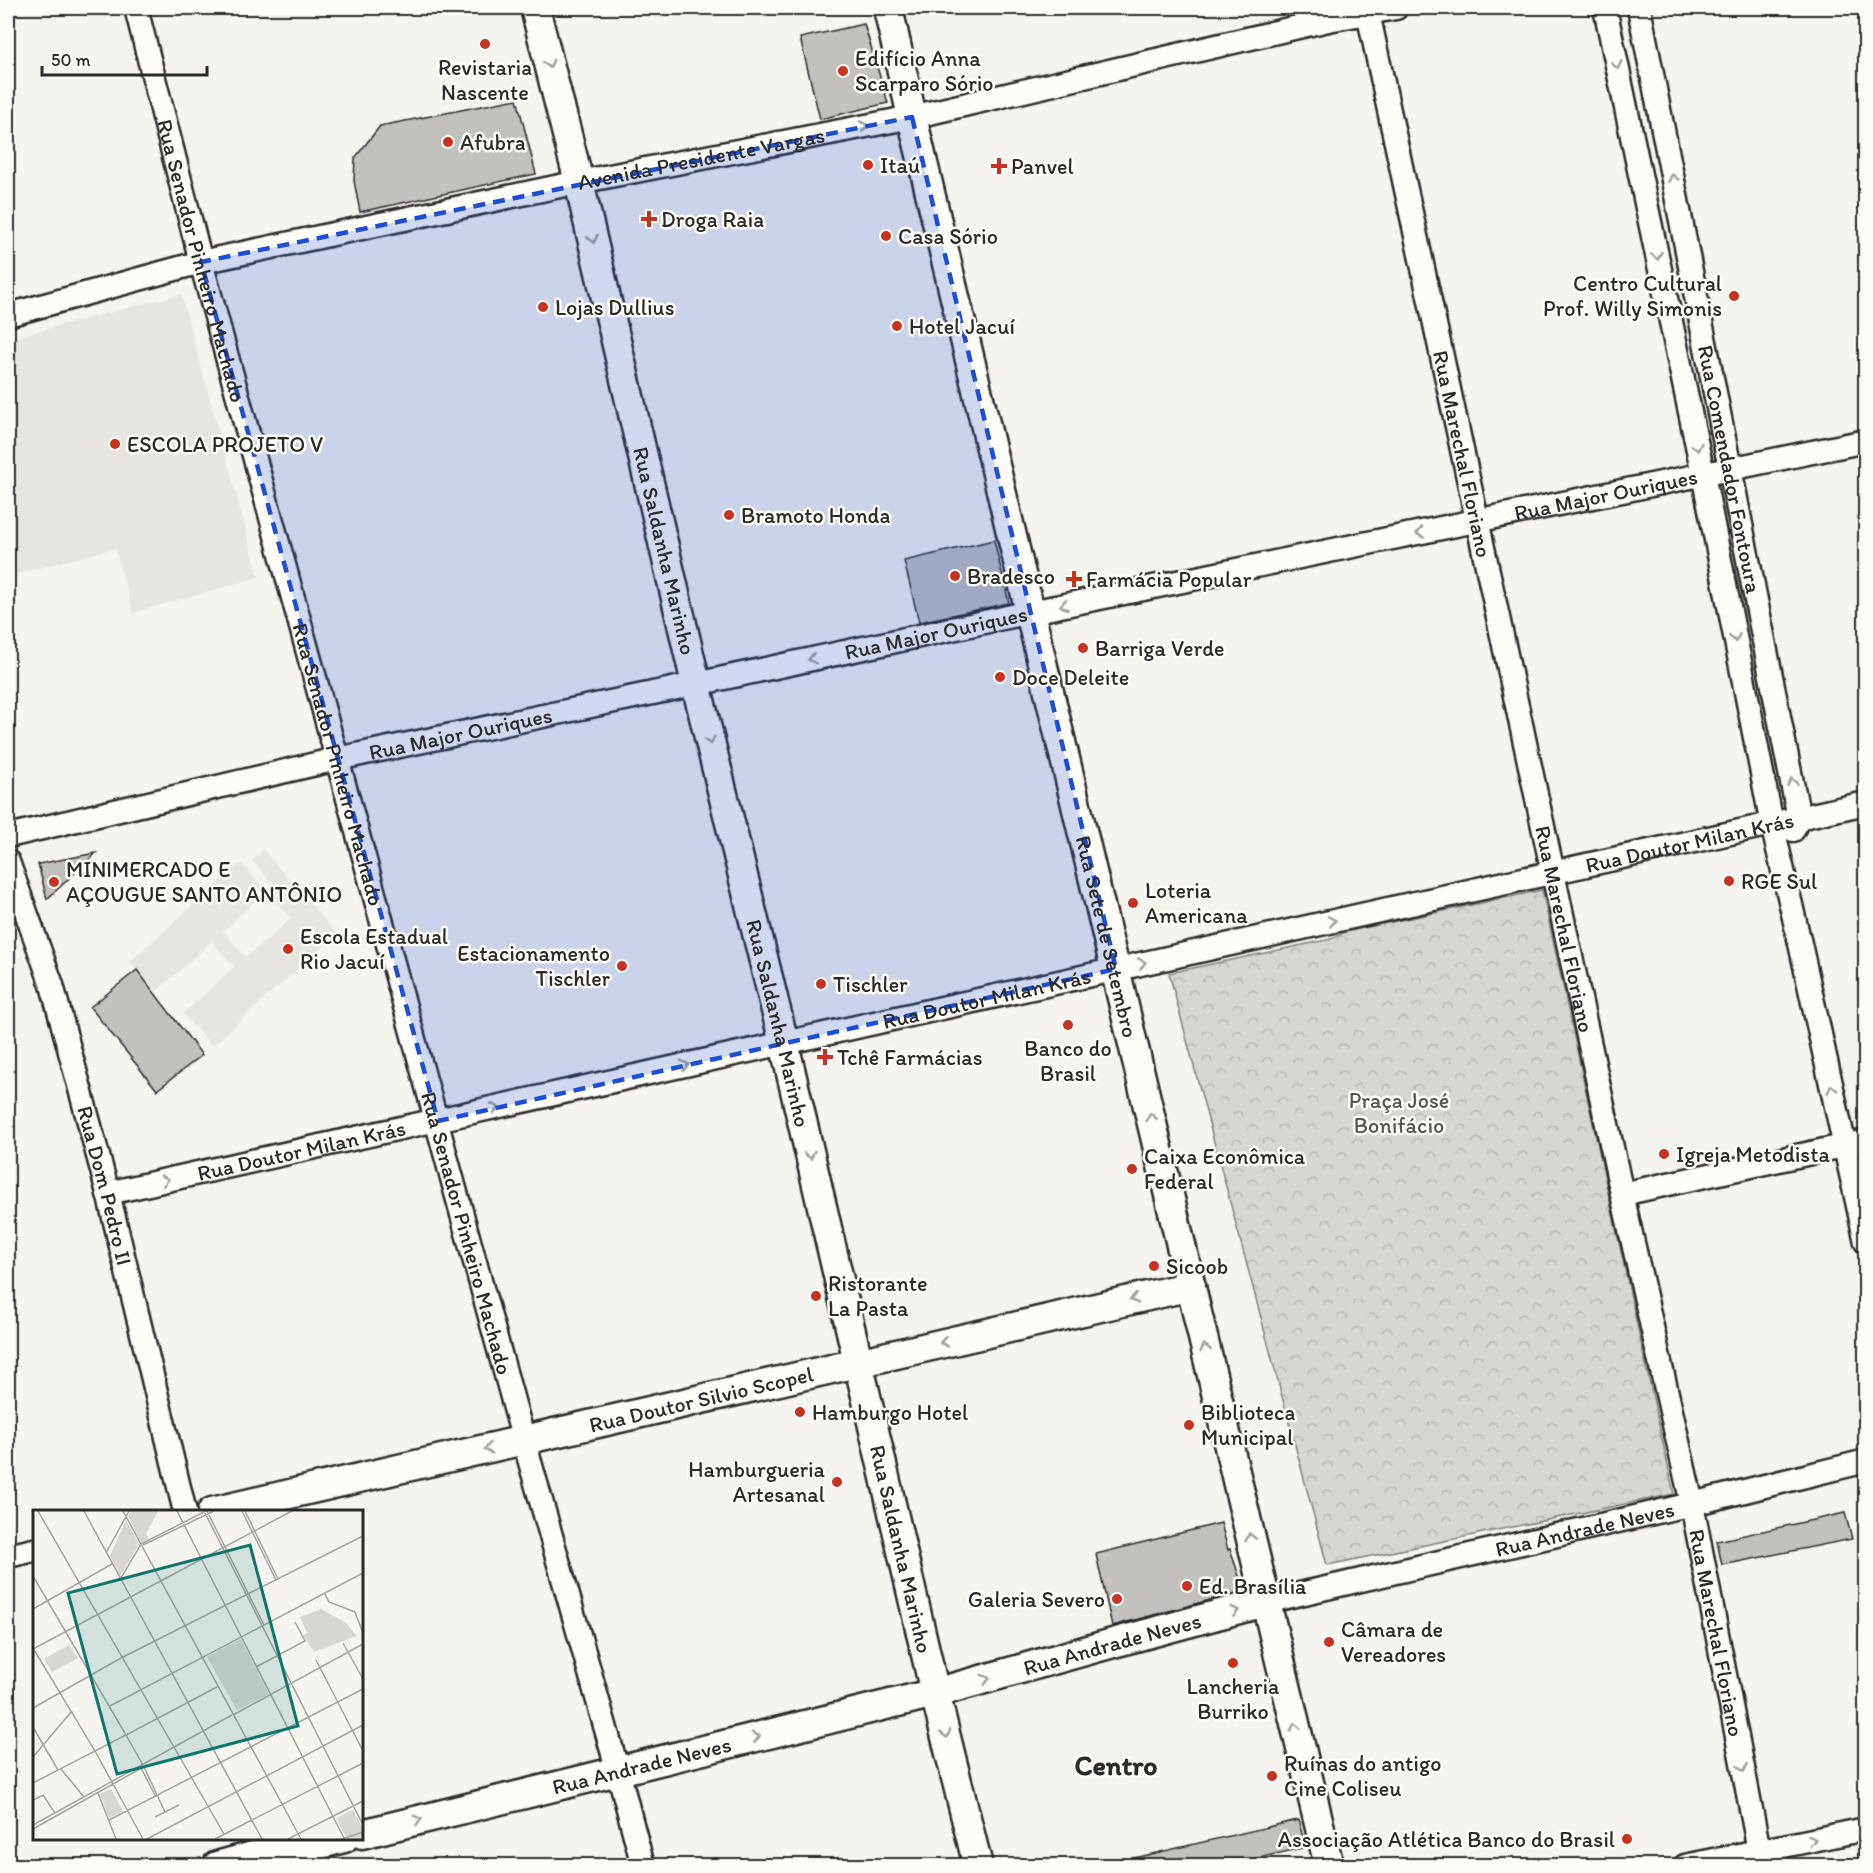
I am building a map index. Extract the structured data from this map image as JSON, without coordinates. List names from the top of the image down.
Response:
{
  "streets": {
    "main road": [
      "Rua Saldanha Marinho",
      "Rua Sete de Setembro",
      "Rua Doutor Silvio Scopel",
      "Rua Andrade Neves"
    ],
    "street": [
      "Avenida Presidente Vargas",
      "Rua Senador Pinheiro Machado",
      "Rua Marechal Floriano",
      "Rua Comendador Fontoura",
      "Rua Major Ouriques",
      "Rua Doutor Milan Krás",
      "Rua Dom Pedro II"
    ]
  },
  "crossings": [
    ["Avenida Presidente Vargas", "Rua Senador Pinheiro Machado"],
    ["Avenida Presidente Vargas", "Rua Marechal Floriano"],
    ["Avenida Presidente Vargas", "Rua Saldanha Marinho"],
    ["Avenida Presidente Vargas", "Rua Sete de Setembro"],
    ["Rua Senador Pinheiro Machado", "Rua Major Ouriques"],
    ["Rua Senador Pinheiro Machado", "Rua Doutor Milan Krás"],
    ["Rua Senador Pinheiro Machado", "Rua Doutor Silvio Scopel"],
    ["Rua Senador Pinheiro Machado", "Rua Andrade Neves"],
    ["Rua Marechal Floriano", "Rua Major Ouriques"],
    ["Rua Marechal Floriano", "Rua Doutor Milan Krás"],
    ["Rua Marechal Floriano", "Rua Andrade Neves"],
    ["Rua Comendador Fontoura", "Rua Major Ouriques"],
    ["Rua Comendador Fontoura", "Rua Doutor Milan Krás"],
    ["Rua Major Ouriques", "Rua Saldanha Marinho"],
    ["Rua Major Ouriques", "Rua Sete de Setembro"],
    ["Rua Saldanha Marinho", "Rua Doutor Milan Krás"],
    ["Rua Saldanha Marinho", "Rua Doutor Silvio Scopel"],
    ["Rua Saldanha Marinho", "Rua Andrade Neves"],
    ["Rua Doutor Milan Krás", "Rua Sete de Setembro"],
    ["Rua Doutor Milan Krás", "Rua Dom Pedro II"],
    ["Rua Sete de Setembro", "Rua Doutor Silvio Scopel"],
    ["Rua Sete de Setembro", "Rua Andrade Neves"]
  ],
  "one_way": [
    "Rua Major Ouriques",
    "Rua Saldanha Marinho",
    "Rua Doutor Milan Krás",
    "Rua Sete de Setembro",
    "Rua Doutor Silvio Scopel",
    "Rua Andrade Neves"
  ],
  "districts": ["Centro"],
  "parks": ["Praça José Bonifácio"],
  "places": {
    "other": [
      "Revistaria Nascente",
      "Edifício Anna Scarparo Sório",
      "Afubra",
      "Itaú",
      "Casa Sório",
      "Centro Cultural Prof. Willy Simonis",
      "Lojas Dullius",
      "Hotel Jacuí",
      "ESCOLA PROJETO V",
      "Bramoto Honda",
      "Bradesco",
      "Barriga Verde",
      "Doce Deleite",
      "RGE Sul",
      "MINIMERCADO E AÇOUGUE SANTO ANTÔNIO",
      "Loteria Americana",
      "Escola Estadual Rio Jacuí",
      "Estacionamento Tischler",
      "Tischler",
      "Banco do Brasil",
      "Igreja Metodista",
      "Caixa Econômica Federal",
      "Sicoob",
      "Ristorante La Pasta",
      "Hamburgo Hotel",
      "Biblioteca Municipal",
      "Hamburgueria Artesanal",
      "Ed. Brasília",
      "Galeria Severo",
      "Câmara de Vereadores",
      "Lancheria Burriko",
      "Ruínas do antigo Cine Coliseu",
      "Associação Atlética Banco do Brasil"
    ],
    "health": [
      "Panvel",
      "Droga Raia",
      "Farmácia Popular",
      "Tchê Farmácias"
    ]
  },
  "scale_bar": "50 m"
}
